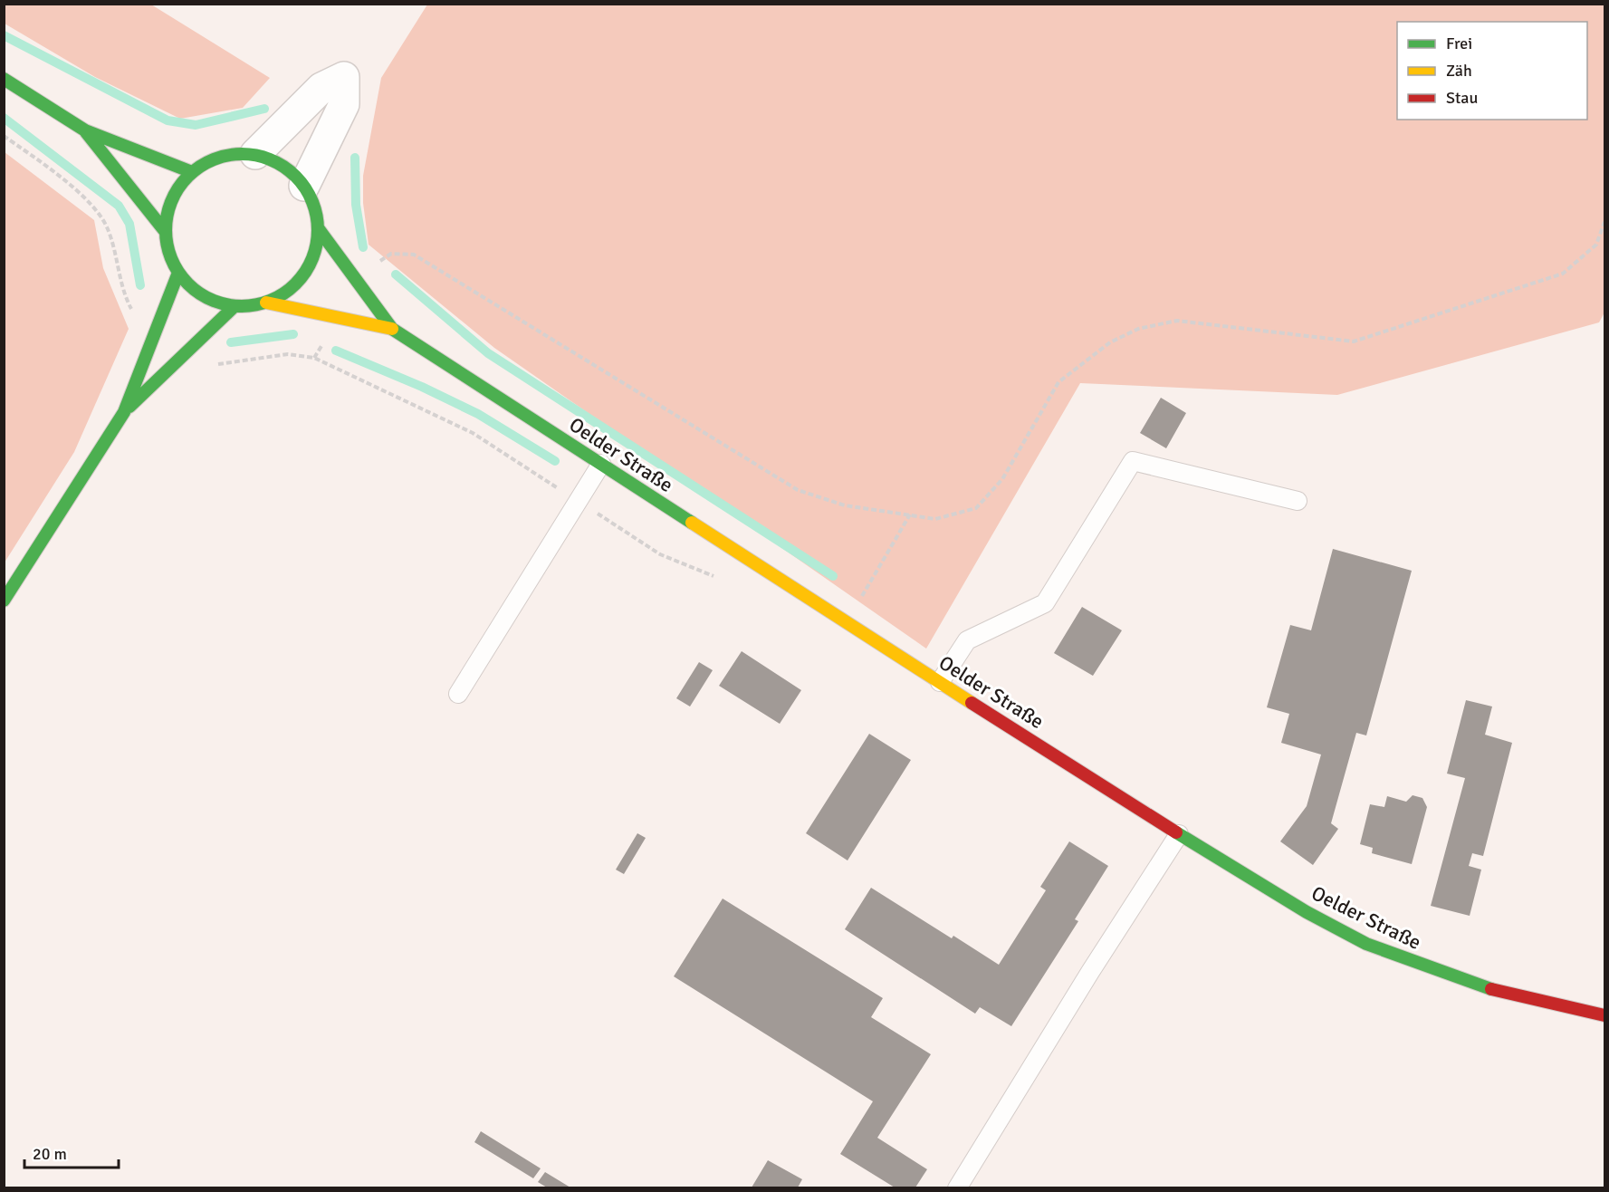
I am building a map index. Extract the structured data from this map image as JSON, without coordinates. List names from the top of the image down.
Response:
{
  "streets": {
    "street": ["Oelder Straße"]
  },
  "legend": ["Frei", "Zäh", "Stau"],
  "scale_bar": "20 m"
}
